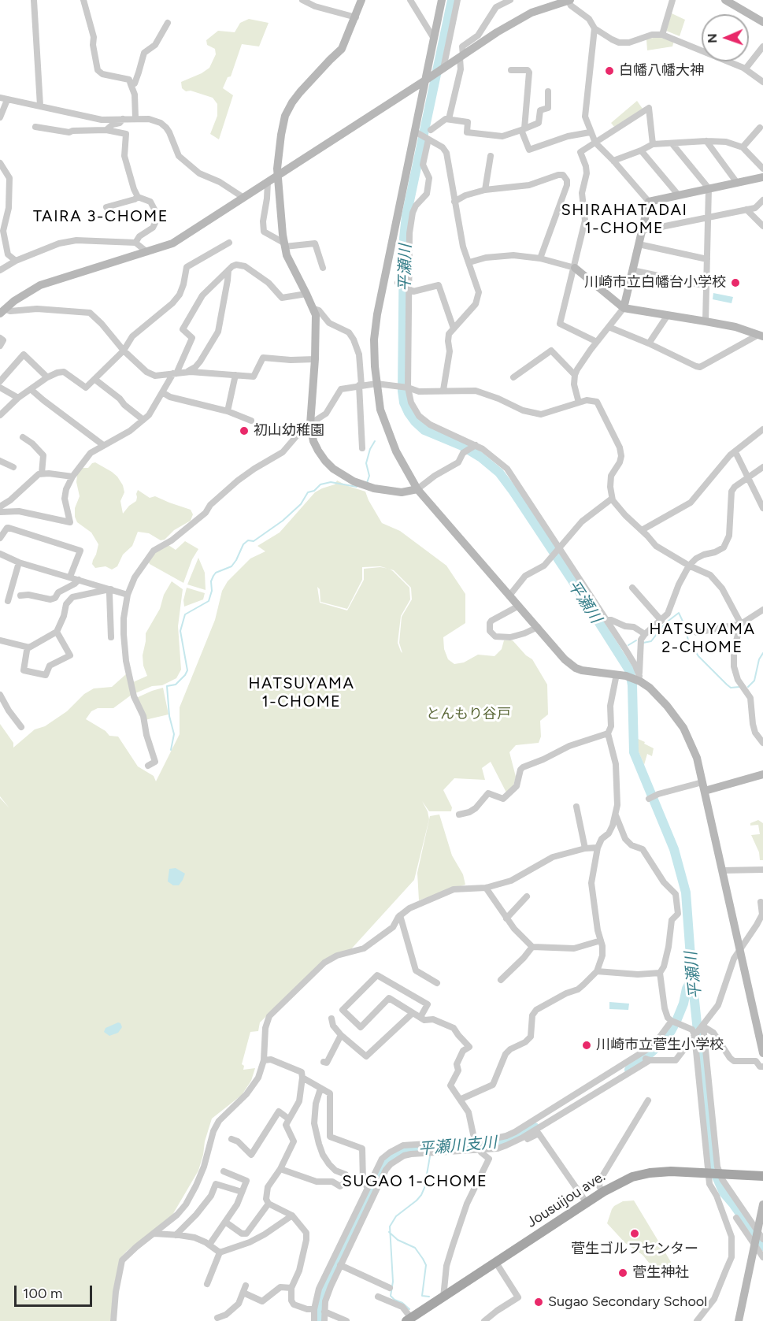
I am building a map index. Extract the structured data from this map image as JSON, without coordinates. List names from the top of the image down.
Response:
{
  "streets": {
    "main road": ["Jousuijou ave."]
  },
  "districts": [
    "SHIRAHATADAI 1-CHOME",
    "TAIRA 3-CHOME",
    "HATSUYAMA 2-CHOME",
    "HATSUYAMA 1-CHOME",
    "SUGAO 1-CHOME"
  ],
  "water": ["平瀬川", "平瀬川支川"],
  "parks": ["とんもり谷戸"],
  "places": [
    "白幡八幡大神",
    "川崎市立白幡台小学校",
    "初山幼稚園",
    "川崎市立菅生小学校",
    "菅生ゴルフセンター",
    "菅生神社",
    "Sugao Secondary School"
  ],
  "scale_bar": "100 m",
  "north": "left"
}
